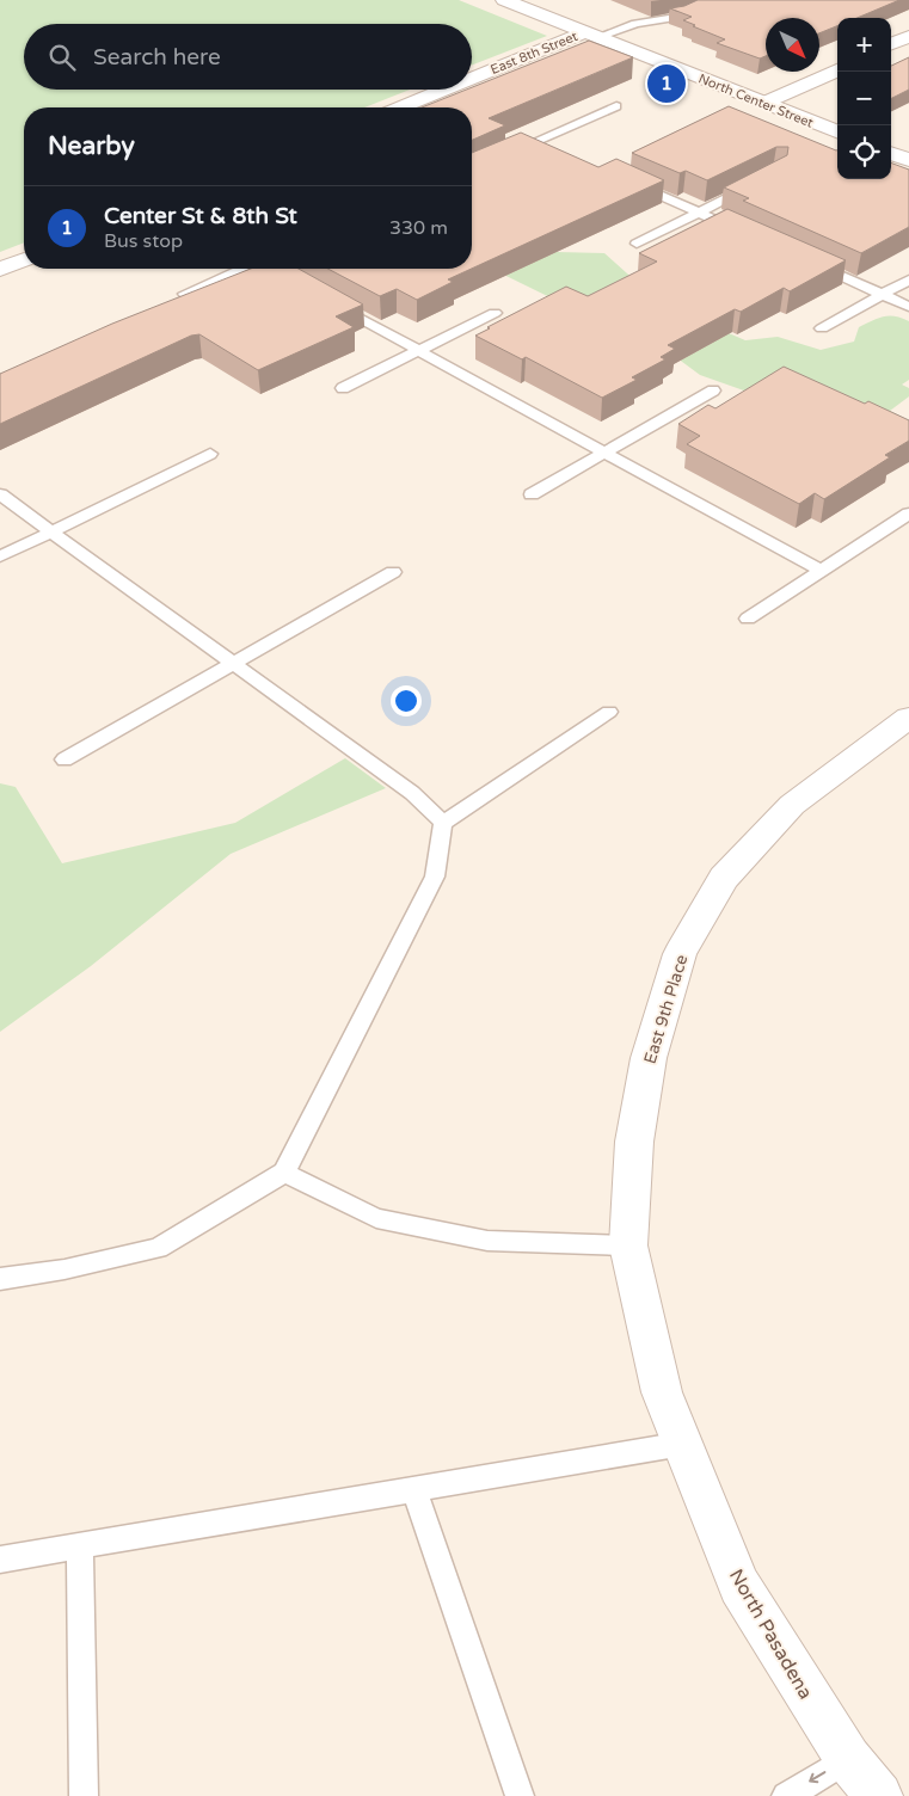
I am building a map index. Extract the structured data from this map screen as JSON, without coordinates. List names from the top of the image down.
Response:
{
  "streets": {
    "street": [
      "East 8th Street",
      "North Center Street",
      "East 9th Place",
      "North Pasadena"
    ]
  },
  "crossings": [
    ["East 8th Street", "North Center Street"],
    ["East 9th Place", "North Pasadena"]
  ],
  "north": "bottom right",
  "page": {
    "map_buttons": ["+", "−"],
    "search": "Search here",
    "pins": "1",
    "heading": "Nearby",
    "list": [
      {
        "mark": "1",
        "name": "Center St & 8th St",
        "note": "Bus stop",
        "value": "330 m"
      }
    ]
  }
}
